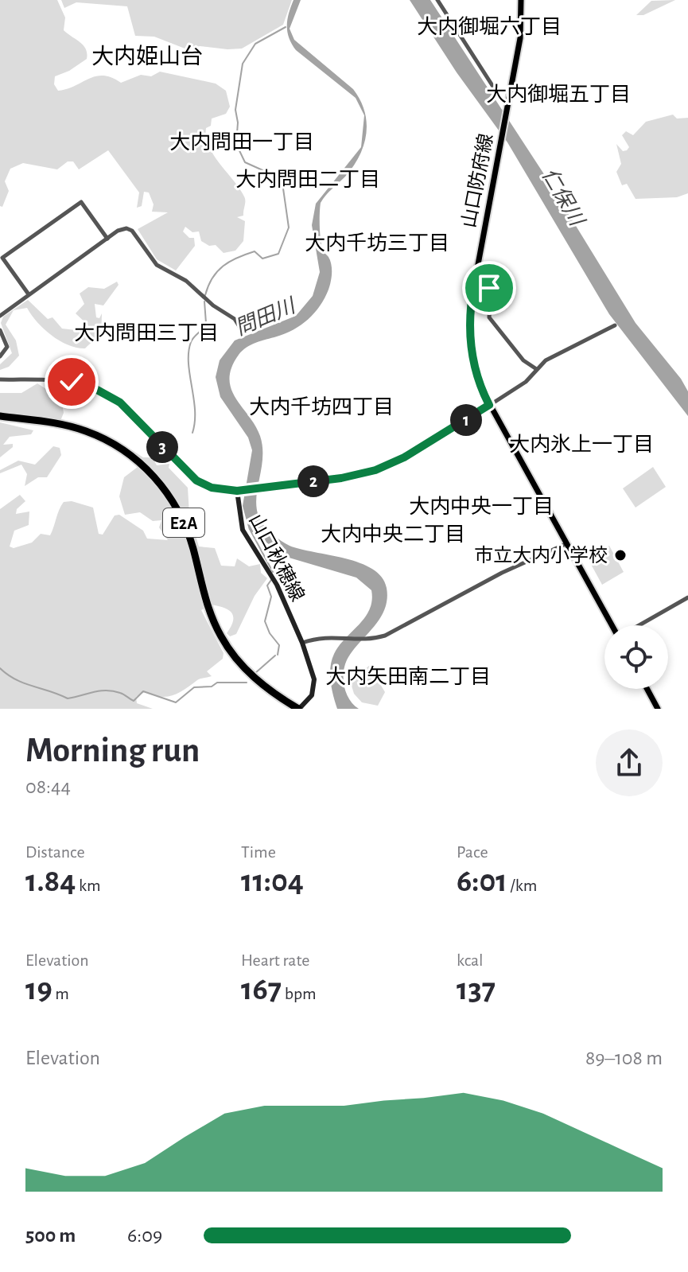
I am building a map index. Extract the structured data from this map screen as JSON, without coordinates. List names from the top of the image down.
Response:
{
  "streets": {
    "highway": ["E2A"],
    "main road": ["山口防府線", "山口秋穂線"]
  },
  "crossings": [
    ["山口防府線", "山口秋穂線"],
    ["E2A", "山口秋穂線"]
  ],
  "districts": [
    "大内御堀六丁目",
    "大内姫山台",
    "大内御堀五丁目",
    "大内問田一丁目",
    "大内問田二丁目",
    "大内千坊三丁目",
    "大内問田三丁目",
    "大内千坊四丁目",
    "大内氷上一丁目",
    "大内中央一丁目",
    "大内中央二丁目",
    "大内矢田南二丁目"
  ],
  "water": ["仁保川", "問田川"],
  "places": ["市立大内小学校"],
  "page": {
    "pins": ["1", "3", "2"],
    "heading": ["Morning run", "08:44"],
    "stats": [
      ["Distance", "1.84 km"],
      ["Time", "11:04"],
      ["Pace", "6:01 /km"],
      ["Elevation", "19 m"],
      ["Heart rate", "167 bpm"],
      ["kcal", "137"]
    ],
    "chart": ["Elevation", "89–108 m"],
    "list": [
      {
        "name": "500 m",
        "note": "6:09"
      }
    ]
  }
}
